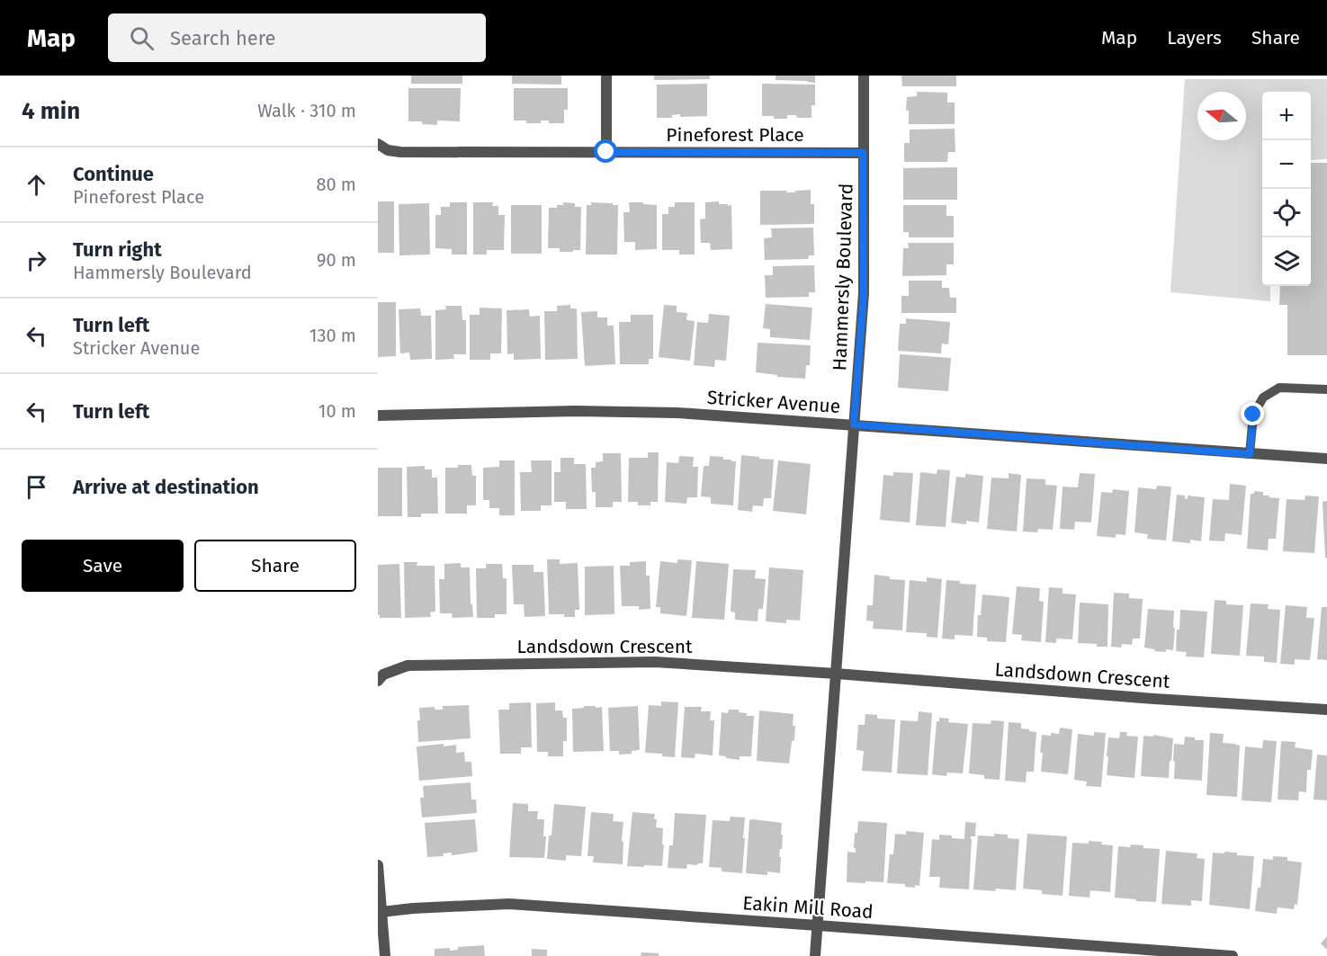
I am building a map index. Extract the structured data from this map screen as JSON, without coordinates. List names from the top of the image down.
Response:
{
  "streets": {
    "street": [
      "Pineforest Place",
      "Hammersly Boulevard",
      "Stricker Avenue",
      "Landsdown Crescent",
      "Eakin Mill Road"
    ]
  },
  "crossings": [
    ["Pineforest Place", "Hammersly Boulevard"],
    ["Hammersly Boulevard", "Stricker Avenue"],
    ["Hammersly Boulevard", "Landsdown Crescent"]
  ],
  "north": "left",
  "page": {
    "header": "Map",
    "search": "Search here",
    "nav": ["Map", "Layers", "Share"],
    "heading": ["4 min", "Walk · 310 m"],
    "map_buttons": ["+", "−"],
    "list": [
      ["Continue", "Pineforest Place", "80 m"],
      ["Turn right", "Hammersly Boulevard", "90 m"],
      ["Turn left", "Stricker Avenue", "130 m"],
      ["Turn left", "10 m"],
      "Arrive at destination"
    ],
    "buttons": ["Save", "Share"]
  }
}
